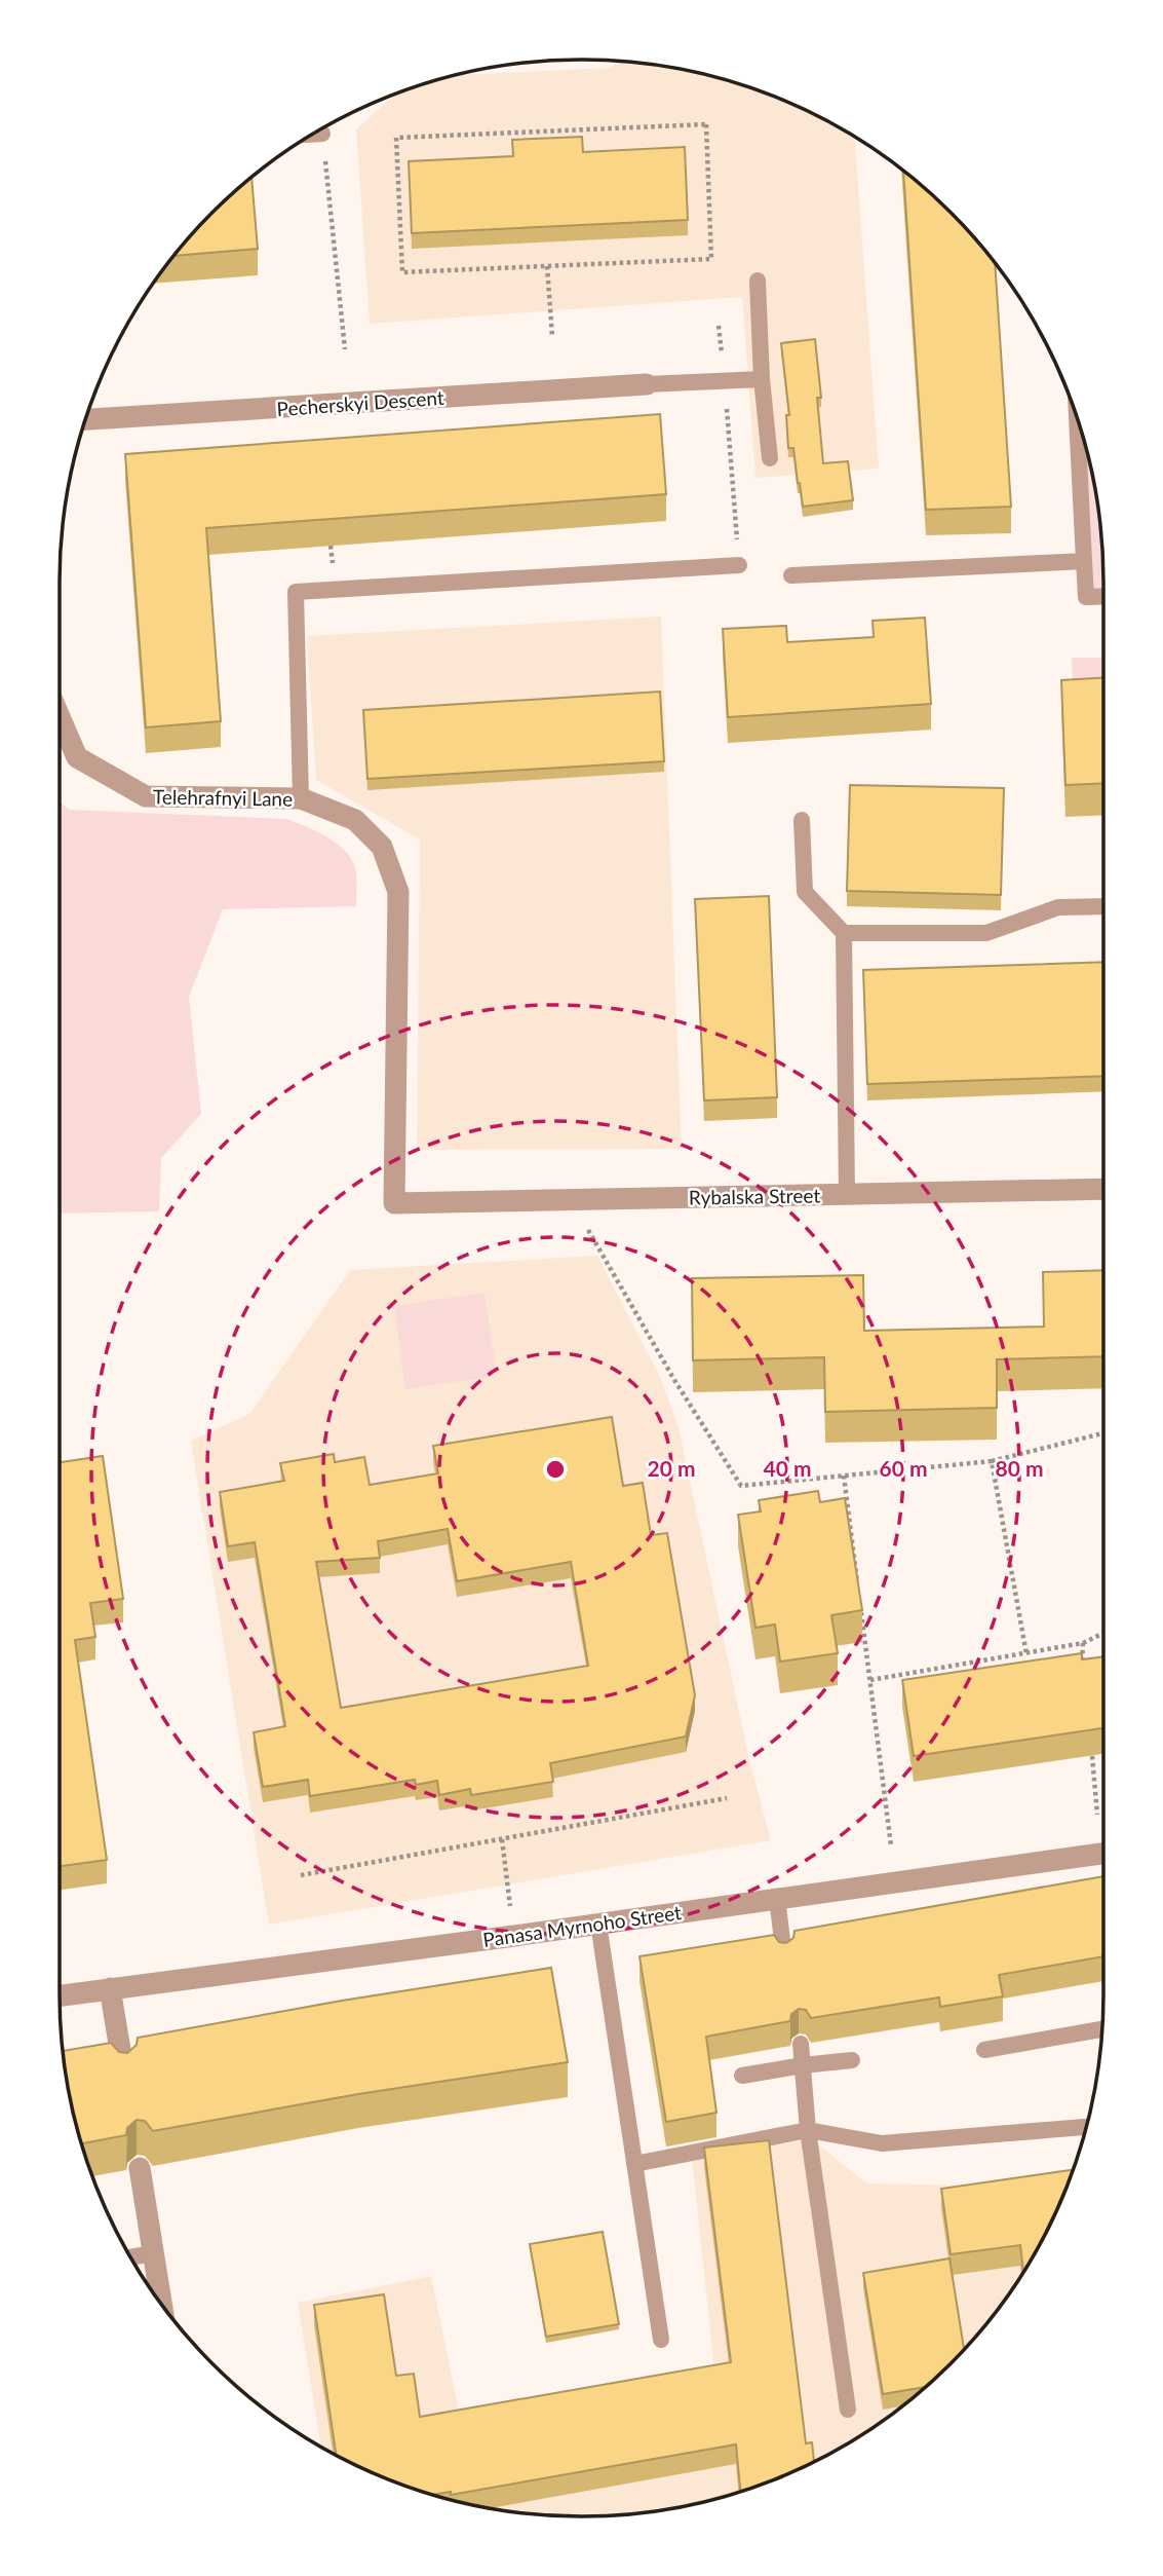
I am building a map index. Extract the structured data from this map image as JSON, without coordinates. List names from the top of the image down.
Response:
{
  "streets": {
    "street": [
      "Pecherskyi Descent",
      "Telehrafnyi Lane",
      "Rybalska Street",
      "Panasa Myrnoho Street"
    ]
  },
  "crossings": [
    ["Telehrafnyi Lane", "Rybalska Street"]
  ],
  "rings": [
    "20 m",
    "40 m",
    "60 m",
    "80 m"
  ]
}
